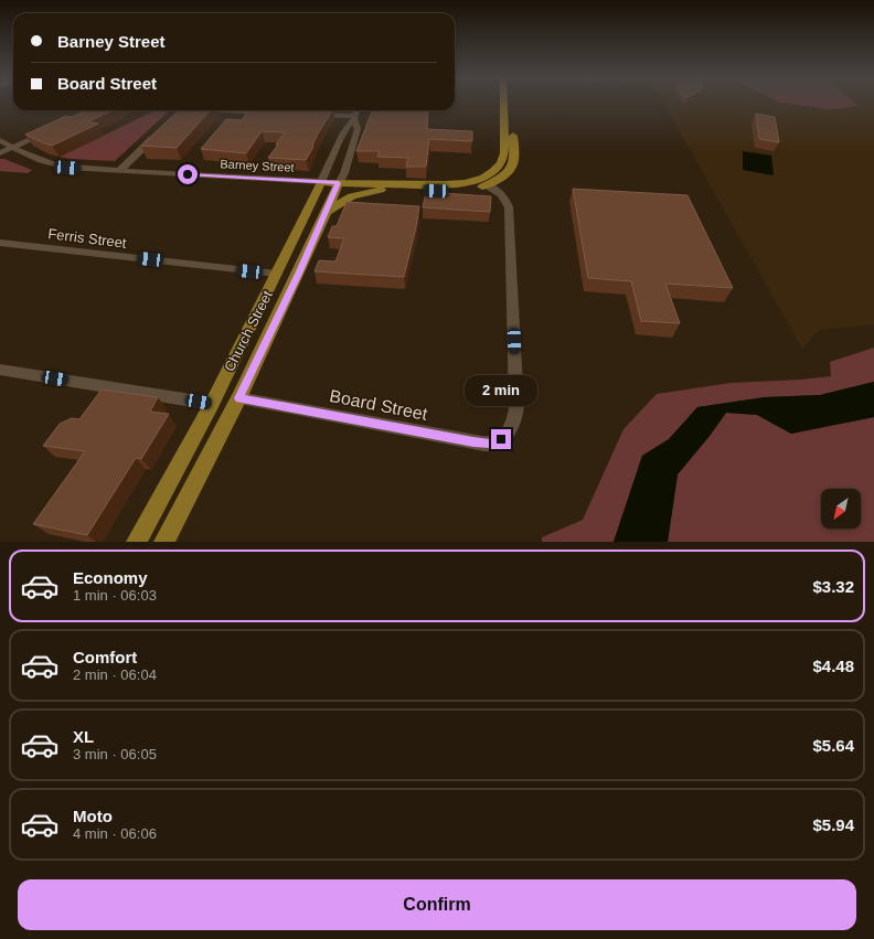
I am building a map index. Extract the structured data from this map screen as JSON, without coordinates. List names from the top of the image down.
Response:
{
  "streets": {
    "main road": ["Barney Street", "Church Street"],
    "street": ["Ferris Street", "Board Street"]
  },
  "crossings": [
    ["Barney Street", "Church Street"],
    ["Barney Street", "Board Street"],
    ["Ferris Street", "Church Street"],
    ["Church Street", "Board Street"]
  ],
  "north": "bottom left",
  "page": {
    "banner": ["Barney Street", "Board Street"],
    "bubble": "2 min",
    "list": [
      {
        "name": "Economy",
        "note": "1 min · 06:03",
        "value": "$3.32"
      },
      {
        "name": "Comfort",
        "note": "2 min · 06:04",
        "value": "$4.48"
      },
      {
        "name": "XL",
        "note": "3 min · 06:05",
        "value": "$5.64"
      },
      {
        "name": "Moto",
        "note": "4 min · 06:06",
        "value": "$5.94"
      }
    ],
    "buttons": "Confirm"
  }
}
